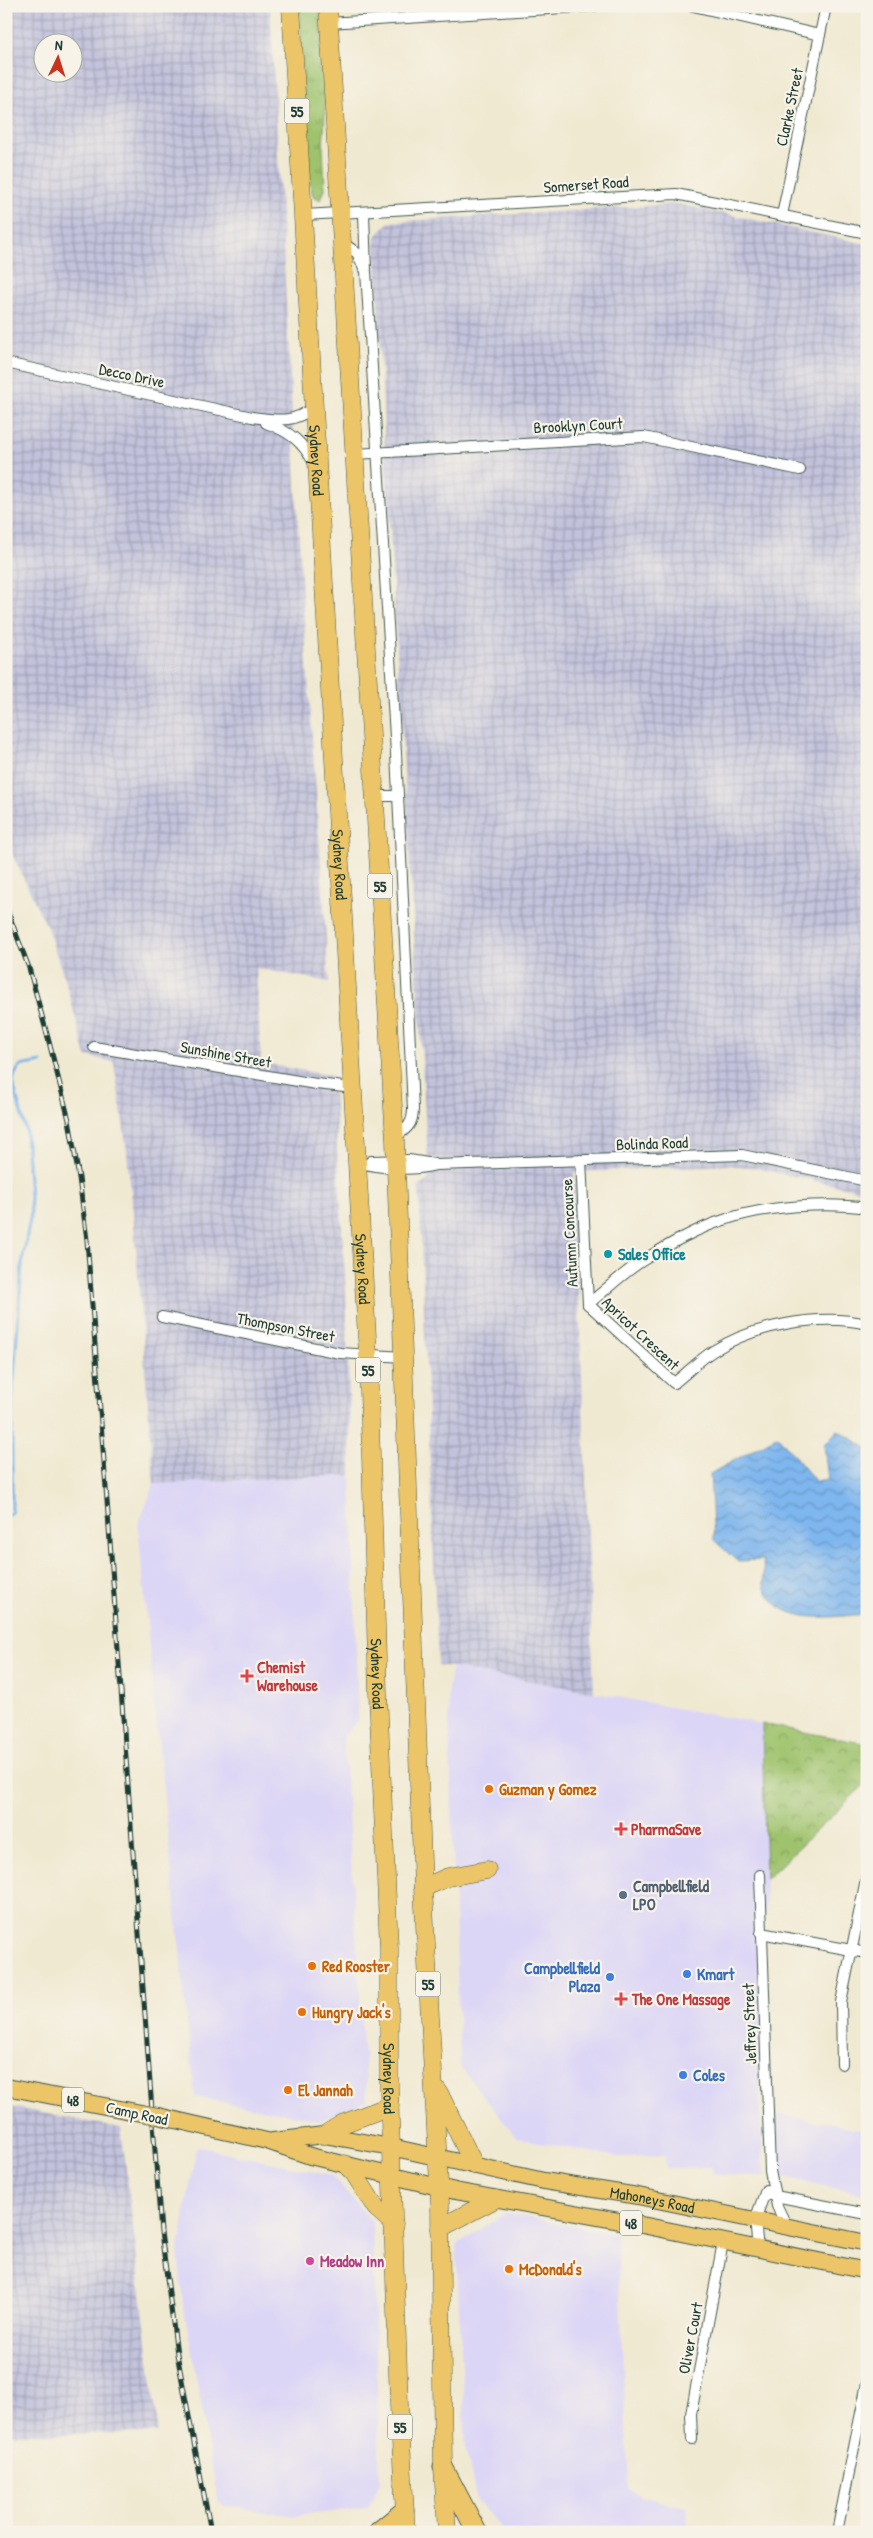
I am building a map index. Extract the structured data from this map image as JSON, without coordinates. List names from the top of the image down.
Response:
{
  "streets": {
    "highway": ["55", "Sydney Road"],
    "main road": ["48", "Camp Road", "Mahoneys Road"],
    "street": [
      "Clarke Street",
      "Somerset Road",
      "Decco Drive",
      "Brooklyn Court",
      "Sunshine Street",
      "Bolinda Road",
      "Autumn Concourse",
      "Thompson Street",
      "Apricot Crescent",
      "Jeffrey Street",
      "Oliver Court"
    ]
  },
  "crossings": [
    ["Clarke Street", "Somerset Road"],
    ["55", "Somerset Road"],
    ["55", "Brooklyn Court"],
    ["55", "Bolinda Road"],
    ["55", "Thompson Street"],
    ["55", "Camp Road"],
    ["55", "Mahoneys Road"],
    ["Somerset Road", "Sydney Road"],
    ["Decco Drive", "Sydney Road"],
    ["Sydney Road", "Sunshine Street"],
    ["Sydney Road", "Bolinda Road"],
    ["Sydney Road", "Thompson Street"],
    ["Sydney Road", "Camp Road"],
    ["Bolinda Road", "Autumn Concourse"],
    ["Autumn Concourse", "Apricot Crescent"],
    ["Jeffrey Street", "Mahoneys Road"],
    ["Camp Road", "Mahoneys Road"],
    ["Mahoneys Road", "Oliver Court"]
  ],
  "places": {
    "other": [
      "Sales Office",
      "Guzman y Gomez",
      "Campbellfield LPO",
      "Red Rooster",
      "Kmart",
      "Campbellfield Plaza",
      "Hungry Jack's",
      "Coles",
      "El Jannah",
      "Meadow Inn",
      "McDonald's"
    ],
    "health": ["Chemist Warehouse", "PharmaSave", "The One Massage"]
  },
  "north": "top"
}
